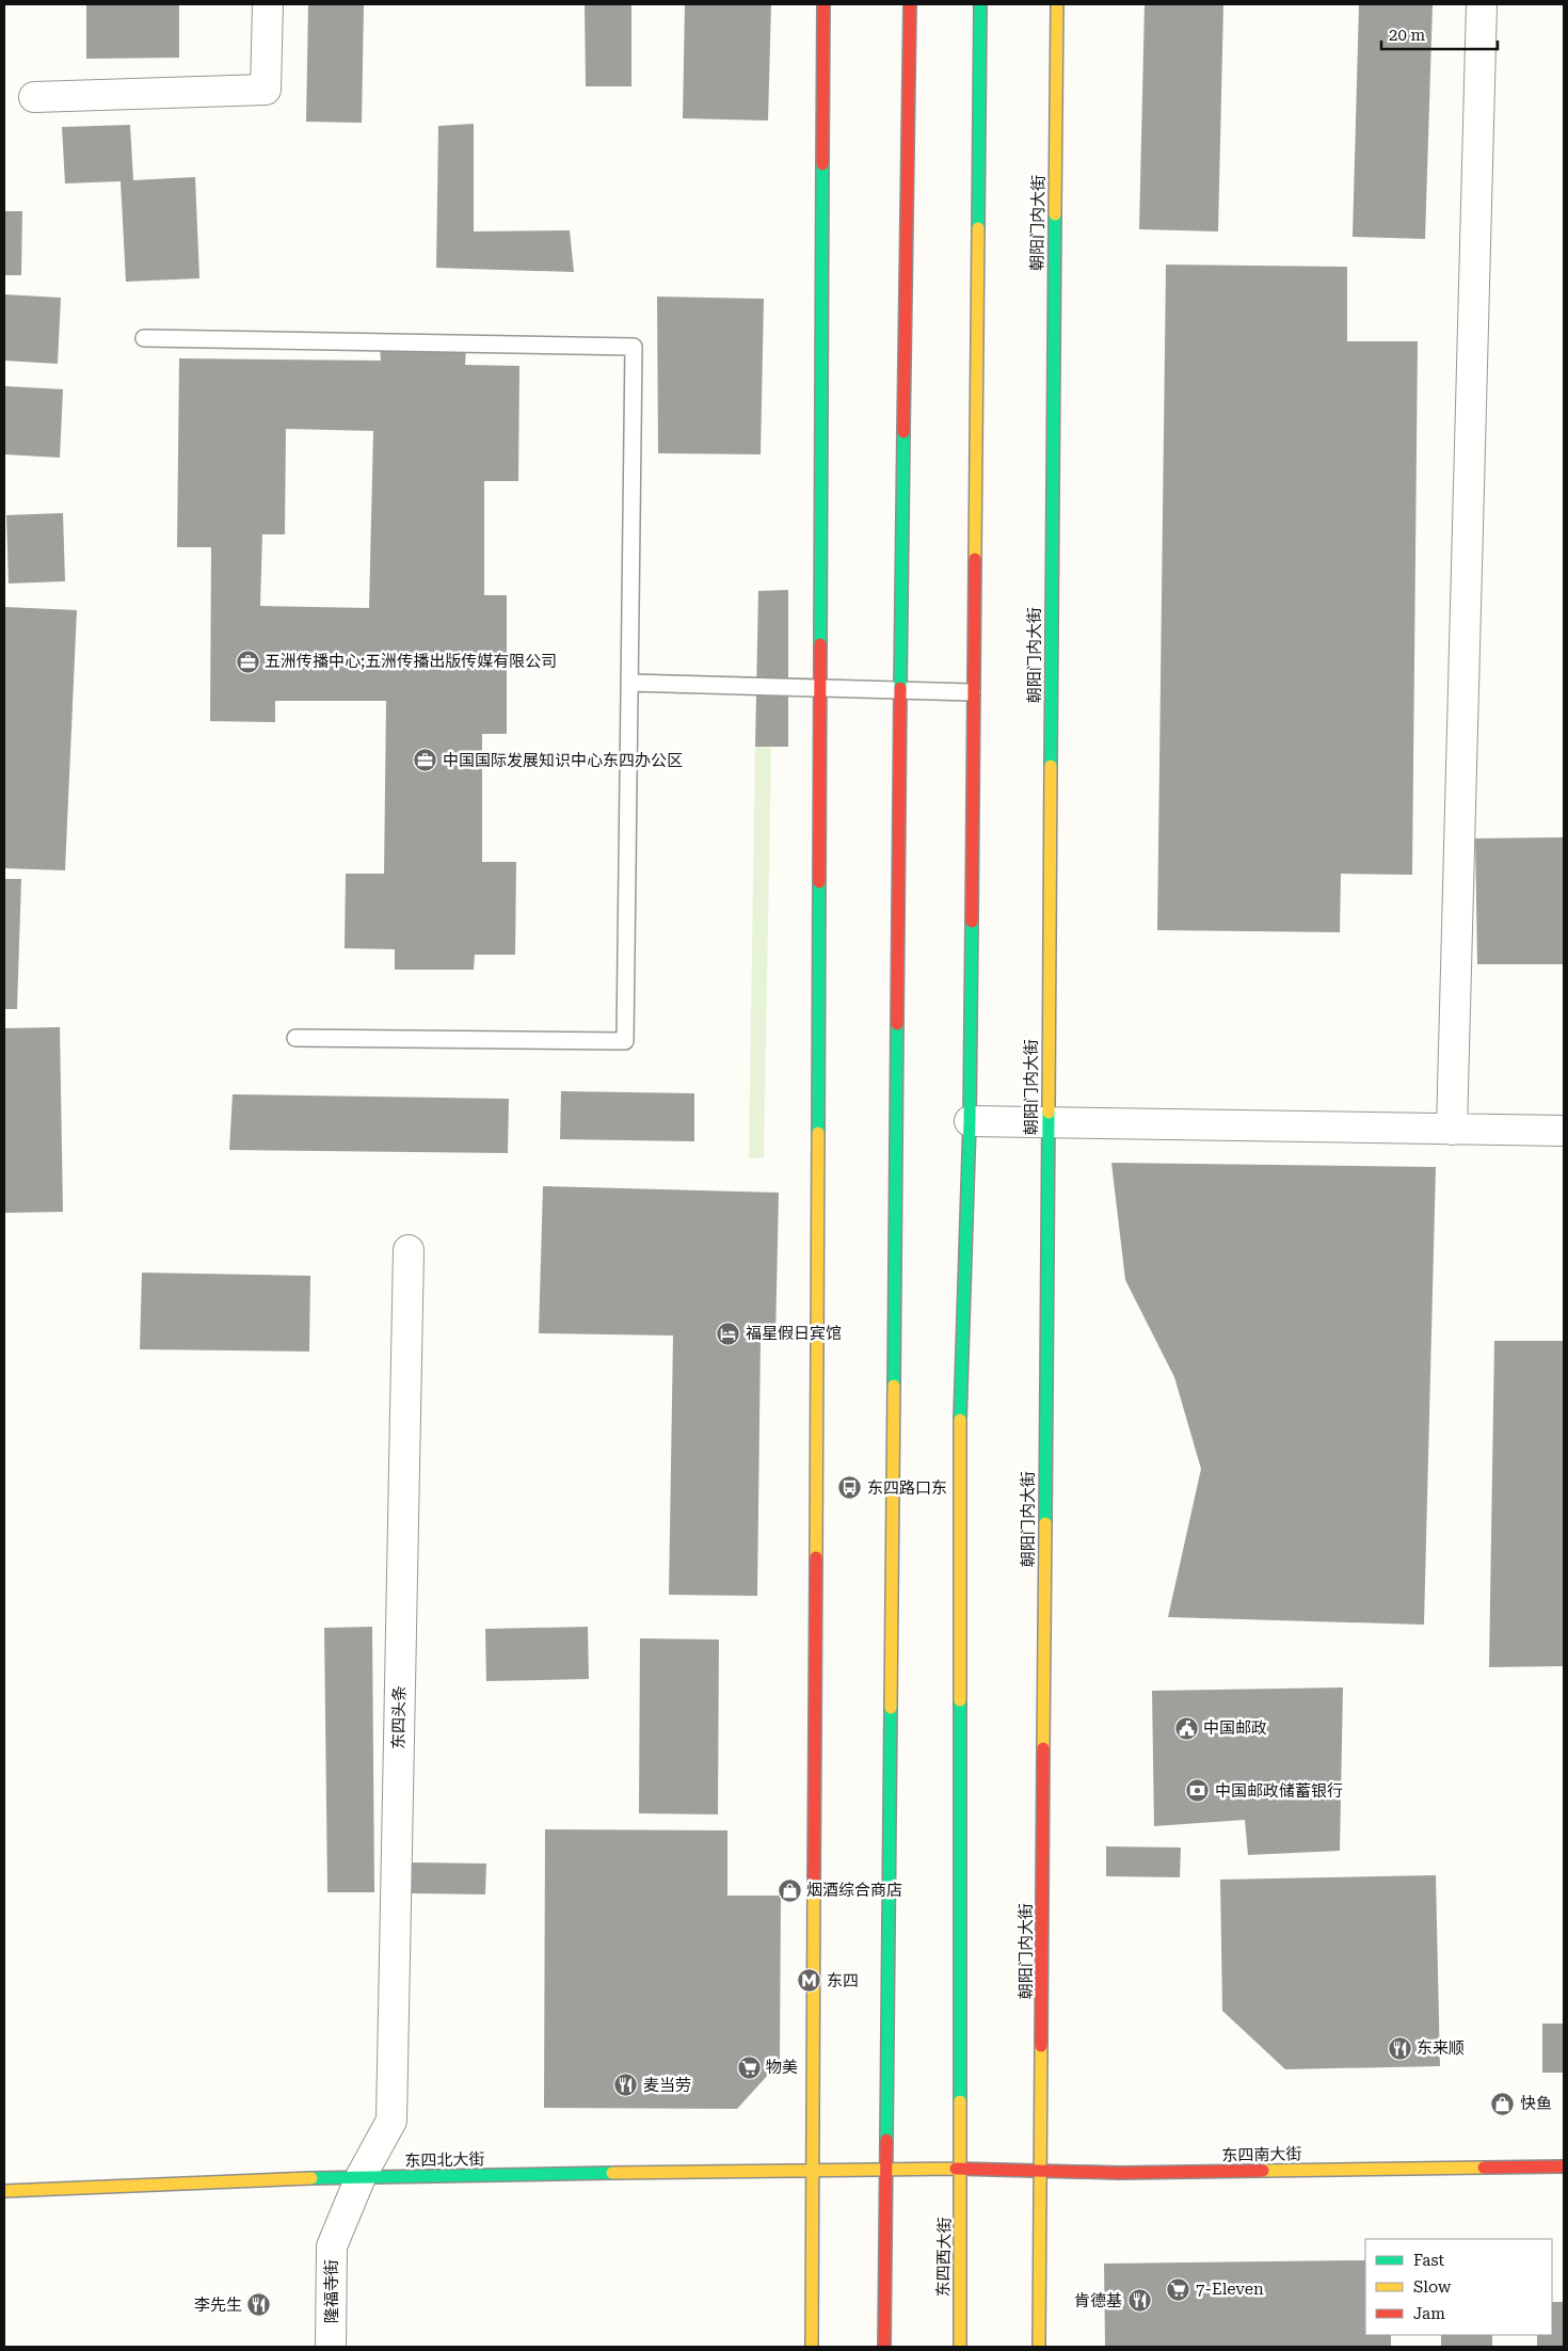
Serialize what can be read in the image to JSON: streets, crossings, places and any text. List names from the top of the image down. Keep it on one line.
{"streets":{"main road":["朝阳门内大街","东四南大街","东四北大街","东四西大街"],"street":["东四头条","隆福寺街"]},"crossings":[["朝阳门内大街","东四南大街"],["东四头条","东四北大街"],["东四头条","隆福寺街"],["东四南大街","东四北大街"],["东四南大街","东四西大街"],["东四北大街","隆福寺街"]],"places":{"office":["五洲传播中心;五洲传播出版传媒有限公司","中国国际发展知识中心东四办公区"],"hotel":["福星假日宾馆"],"bus stop":["东四路口东"],"public building":["中国邮政"],"bank":["中国邮政储蓄银行"],"shop":["烟酒综合商店","快鱼"],"metro station":["东四"],"restaurant":["东来顺","麦当劳","肯德基","李先生"],"supermarket":["物美","7-Eleven"]},"legend":["Fast","Slow","Jam"],"scale_bar":"20 m"}
